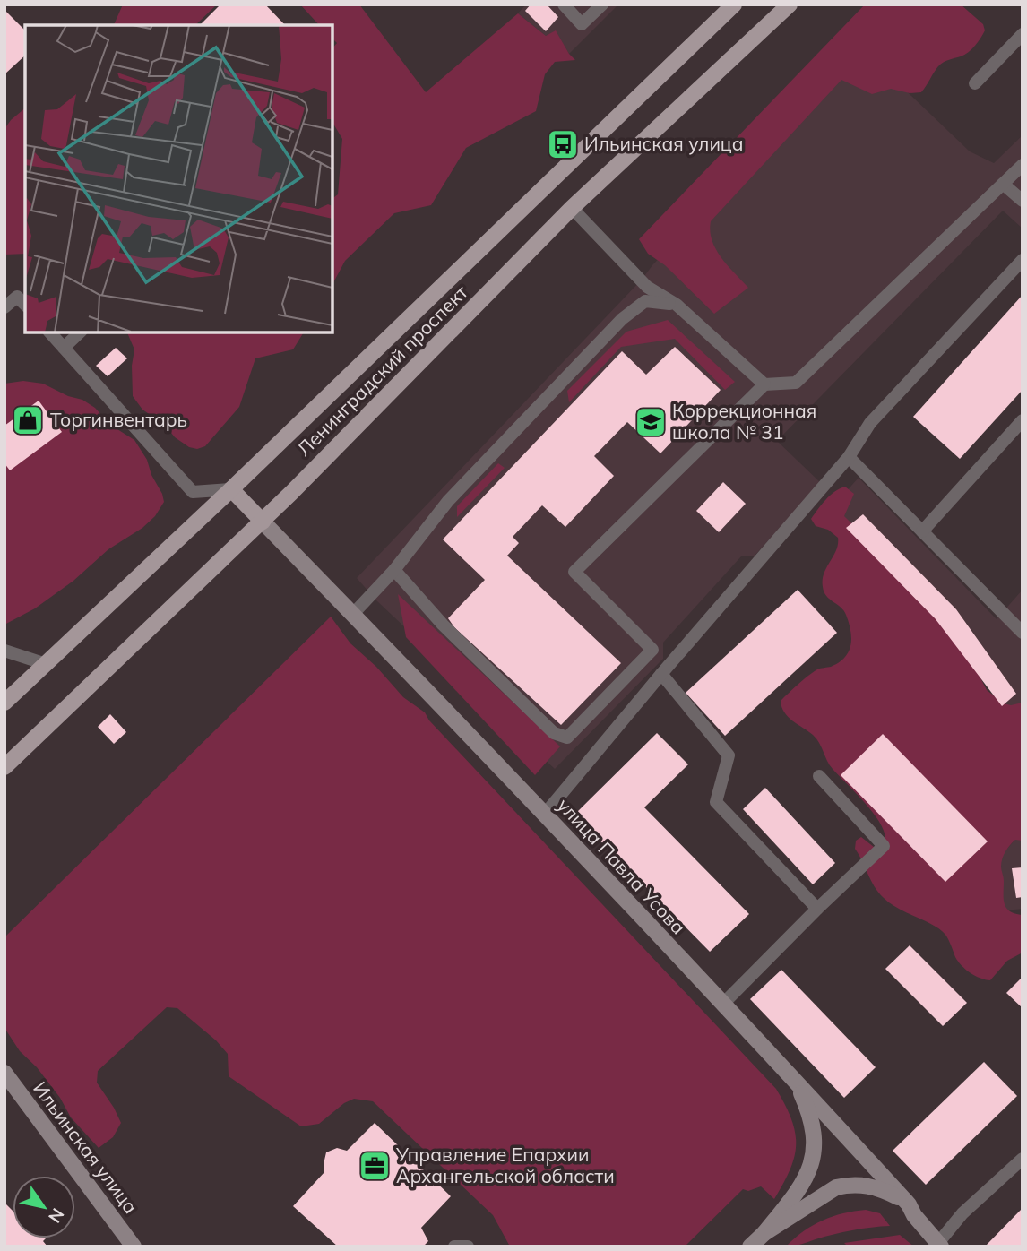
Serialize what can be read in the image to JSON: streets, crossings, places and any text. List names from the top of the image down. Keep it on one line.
{"streets":{"main road":["Ленинградский проспект"],"street":["улица Павла Усова","Ильинская улица"]},"crossings":[["Ленинградский проспект","улица Павла Усова"]],"places":{"bus stop":["Ильинская улица"],"shop":["Торгинвентарь"],"school or university":["Коррекционная школа № 31"],"office":["Управление Епархии Архангельской области"]},"north":"bottom right"}
